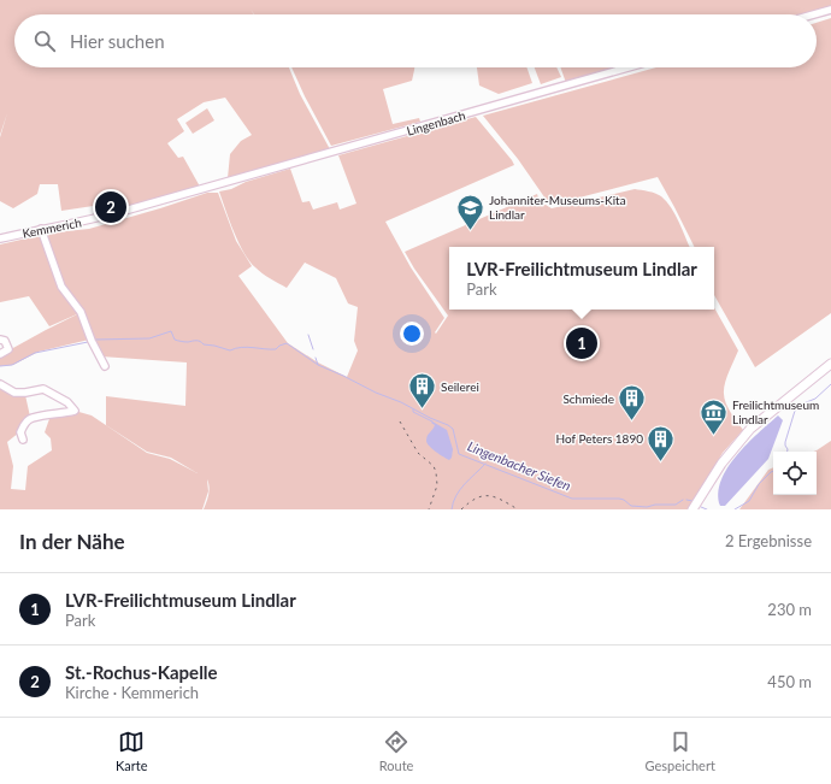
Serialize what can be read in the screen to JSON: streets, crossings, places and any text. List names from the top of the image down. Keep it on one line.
{"streets":{"street":["Lingenbach","Kemmerich"]},"crossings":[["Lingenbach","Kemmerich"]],"water":["Lingenbacher Siefen"],"places":{"school or university":["Johanniter-Museums-Kita Lindlar"],"building":["Seilerei","Schmiede","Hof Peters 1890"],"museum":["Freilichtmuseum Lindlar"]},"page":{"search":"Hier suchen","pins":["2","1"],"popup":["LVR-Freilichtmuseum Lindlar","Park"],"heading":["In der Nähe","2 Ergebnisse"],"list":[{"mark":"1","name":"LVR-Freilichtmuseum Lindlar","note":"Park","value":"230 m"},{"mark":"2","name":"St.-Rochus-Kapelle","note":"Kirche · Kemmerich","value":"450 m"}],"nav":["Karte","Route","Gespeichert"]}}
